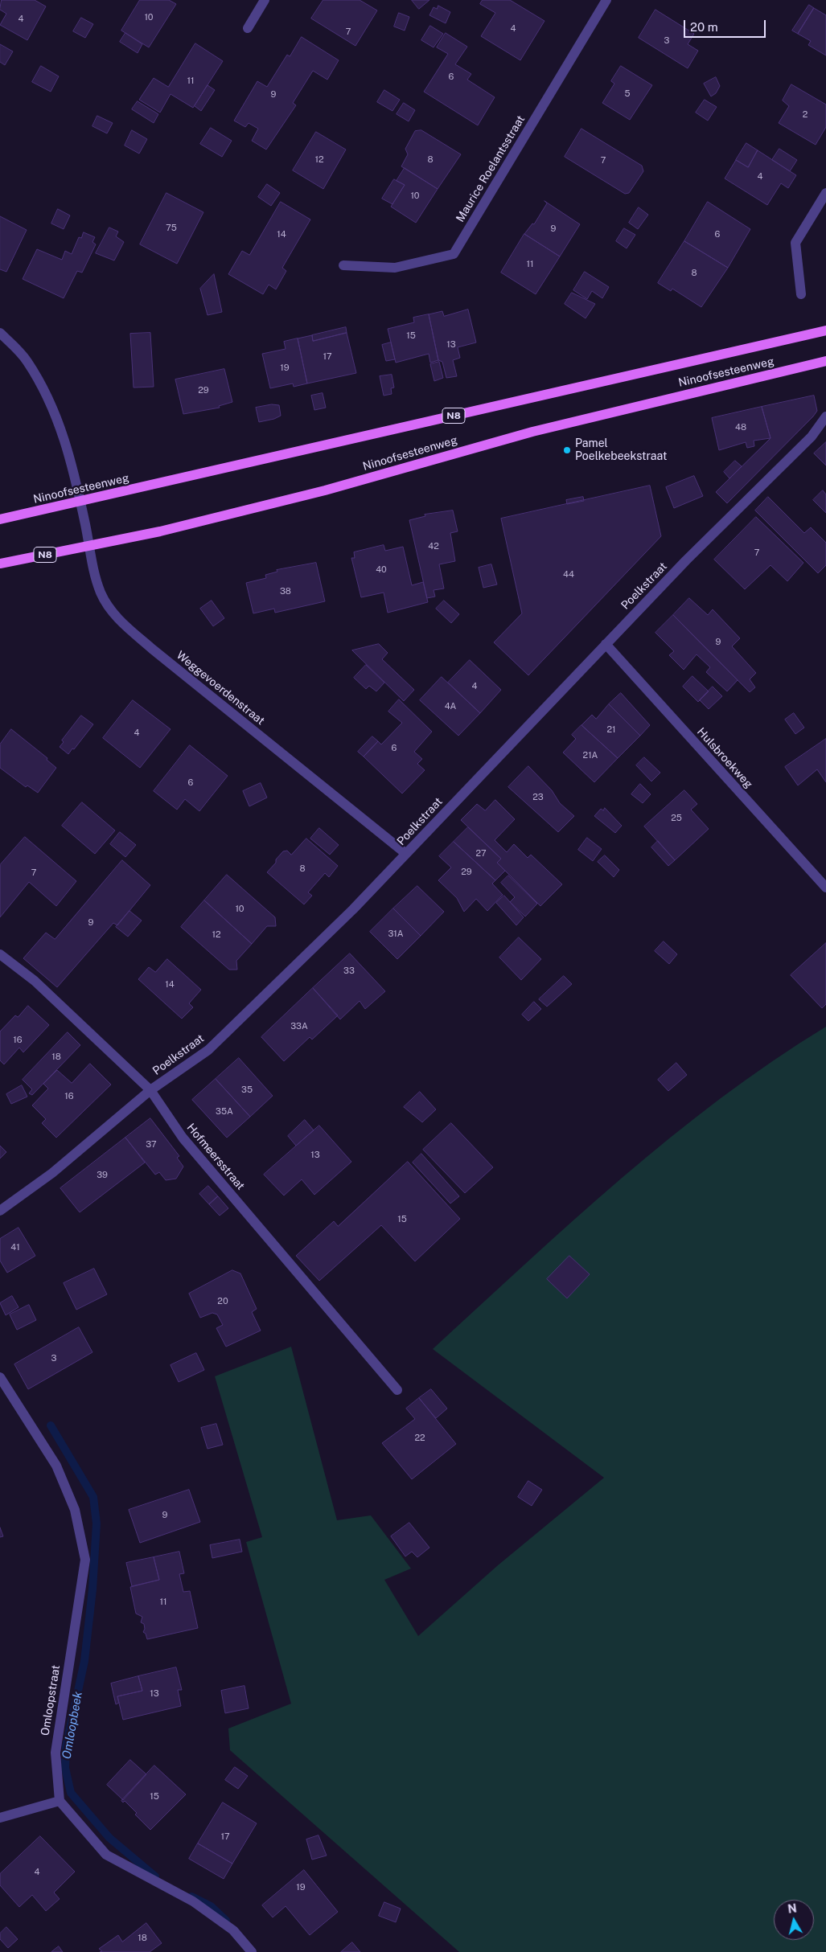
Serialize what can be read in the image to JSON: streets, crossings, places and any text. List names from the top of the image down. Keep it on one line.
{"streets":{"main road":["Ninoofsesteenweg","N8"],"street":["Maurice Roelantsstraat","Poelkstraat","Weggevoerdenstraat","Hulsbroekweg","Hofmeersstraat","Omloopstraat"]},"crossings":[["Ninoofsesteenweg","Weggevoerdenstraat"],["Poelkstraat","Weggevoerdenstraat"],["Poelkstraat","Hulsbroekweg"],["Poelkstraat","Hofmeersstraat"]],"water":["Omloopbeek"],"places":["Pamel Poelkebeekstraat"],"house_numbers":["10","4","4","7","3","6","11","5","9","2","12","8","7","4","10","75","9","14","6","11","8","15","13","17","19","29","48","42","7","40","44","38","9","4","4A","21","4","6","21A","6","23","25","27","8","29","7","10","9","31A","12","33","14","33A","16","18","35","16","35A","37","13","39","15","41","20","3","22","9","11","13","15","17","4","19","18"],"scale_bar":"20 m","north":"top"}
